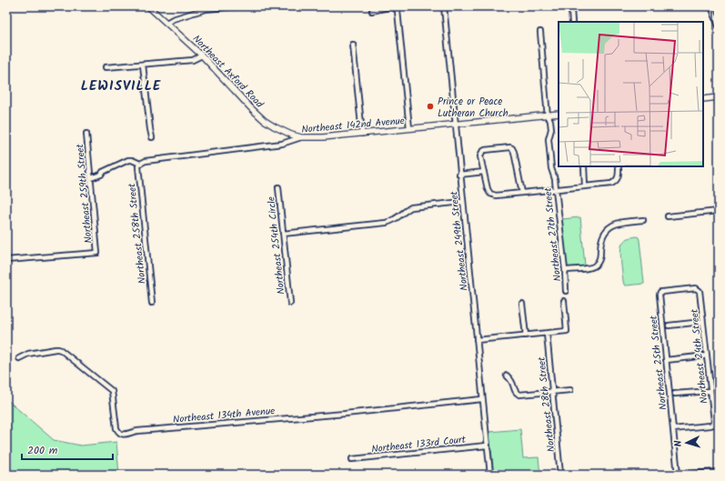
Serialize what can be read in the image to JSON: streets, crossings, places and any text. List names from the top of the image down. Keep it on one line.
{"streets":{"main road":["Northeast Axford Road","Northeast 142nd Avenue"],"street":["Northeast 259th Street","Northeast 258th Street","Northeast 27th Street","Northeast 249th Street","Northeast 254th Circle","Northeast 24th Street","Northeast 25th Street","Northeast 28th Street","Northeast 134th Avenue","Northeast 133rd Court"]},"crossings":[["Northeast Axford Road","Northeast 142nd Avenue"],["Northeast 142nd Avenue","Northeast 259th Street"],["Northeast 142nd Avenue","Northeast 258th Street"],["Northeast 142nd Avenue","Northeast 27th Street"],["Northeast 142nd Avenue","Northeast 249th Street"],["Northeast 249th Street","Northeast 134th Avenue"],["Northeast 249th Street","Northeast 133rd Court"],["Northeast 24th Street","Northeast 25th Street"]],"districts":["LEWISVILLE"],"places":["Prince or Peace Lutheran Church"],"scale_bar":"200 m","north":"left"}
